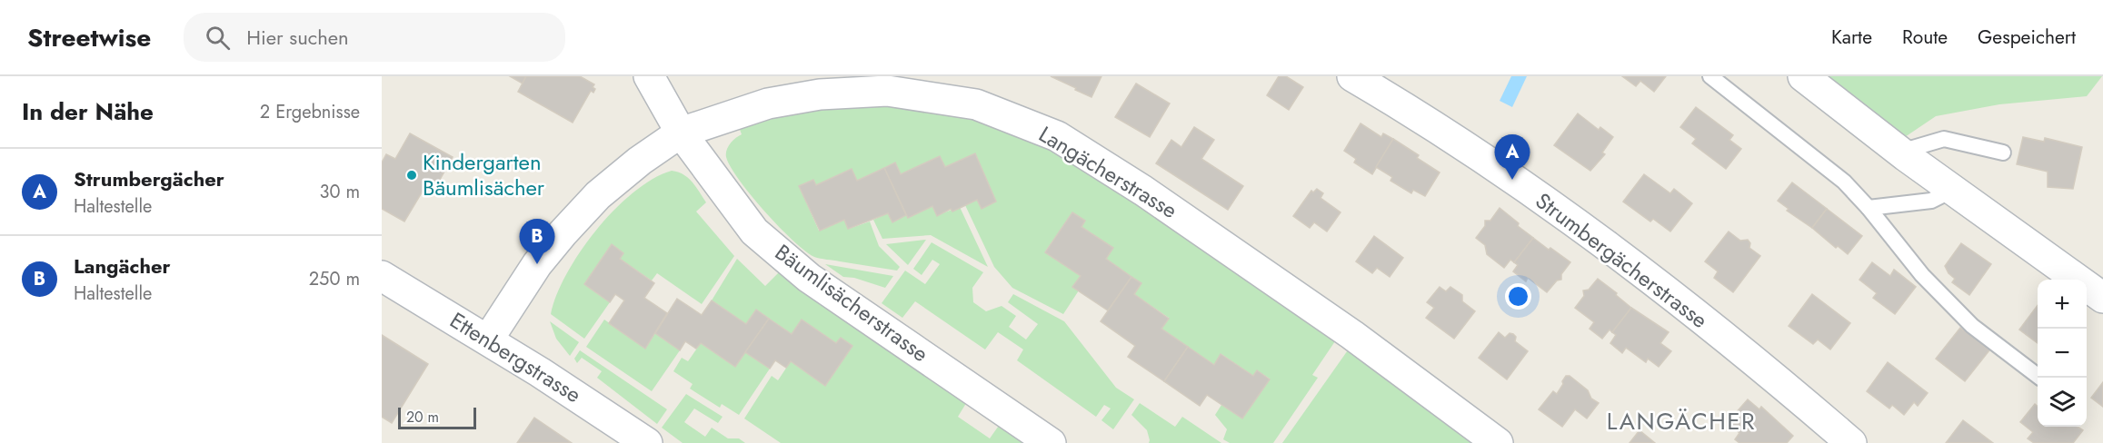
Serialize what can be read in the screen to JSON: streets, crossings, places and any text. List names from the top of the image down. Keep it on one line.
{"streets":{"street":["Langächerstrasse","Strumbergächerstrasse","Bäumlisächerstrasse","Ettenbergstrasse"]},"crossings":[["Langächerstrasse","Bäumlisächerstrasse"],["Langächerstrasse","Ettenbergstrasse"]],"districts":["LANGÄCHER"],"places":["Kindergarten Bäumlisächer"],"scale_bar":"20 m","page":{"header":"Streetwise","search":"Hier suchen","nav":["Karte","Route","Gespeichert"],"heading":["In der Nähe","2 Ergebnisse"],"pins":["A","B"],"list":[{"mark":"A","name":"Strumbergächer","note":"Haltestelle","value":"30 m"},{"mark":"B","name":"Langächer","note":"Haltestelle","value":"250 m"}],"map_buttons":["+","−"],"scale":"20 m"}}
